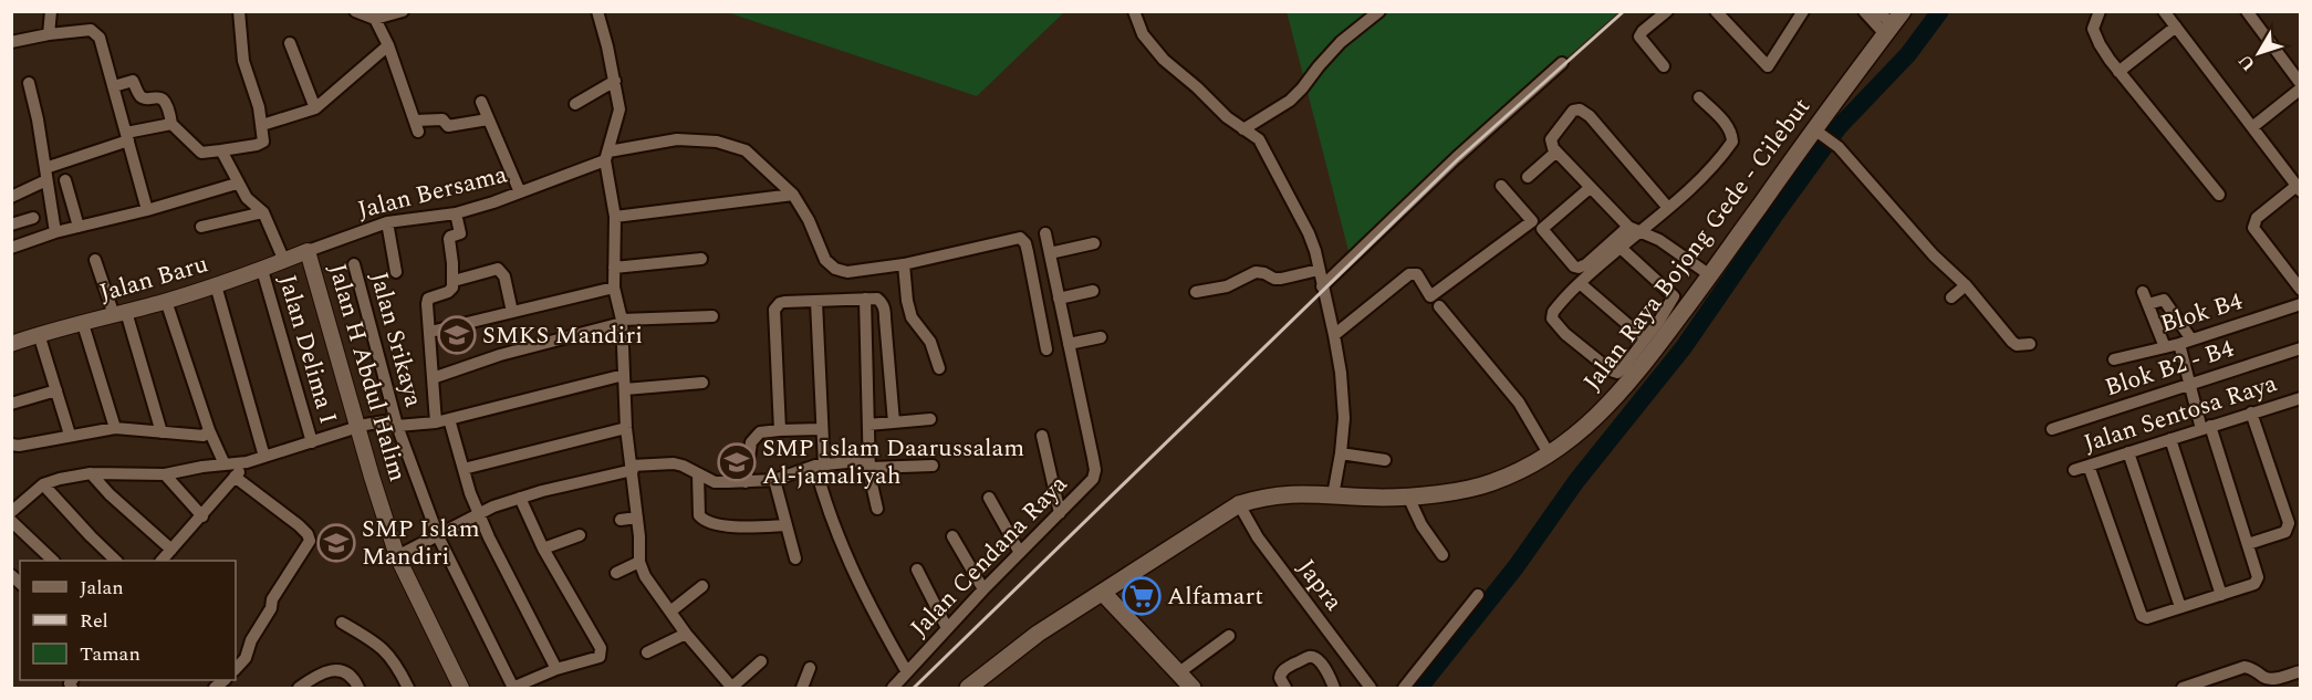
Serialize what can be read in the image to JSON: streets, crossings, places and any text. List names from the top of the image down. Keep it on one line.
{"streets":{"main road":["Jalan Raya Bojong Gede - Cilebut"],"street":["Jalan Bersama","Jalan Baru","Blok B4","Jalan Srikaya","Jalan Delima I","Blok B2 - B4","Jalan H Abdul Halim","Jalan Sentosa Raya","Jalan Cendana Raya","Japra"]},"crossings":[["Jalan Bersama","Jalan Baru"],["Jalan Bersama","Jalan H Abdul Halim"],["Jalan Raya Bojong Gede - Cilebut","Japra"],["Jalan Baru","Jalan Delima I"],["Jalan Baru","Jalan H Abdul Halim"]],"places":{"school or university":["SMKS Mandiri","SMP Islam Daarussalam Al-jamaliyah","SMP Islam Mandiri"],"supermarket":["Alfamart"]},"legend":["Jalan","Rel","Taman"],"north":"bottom left"}
